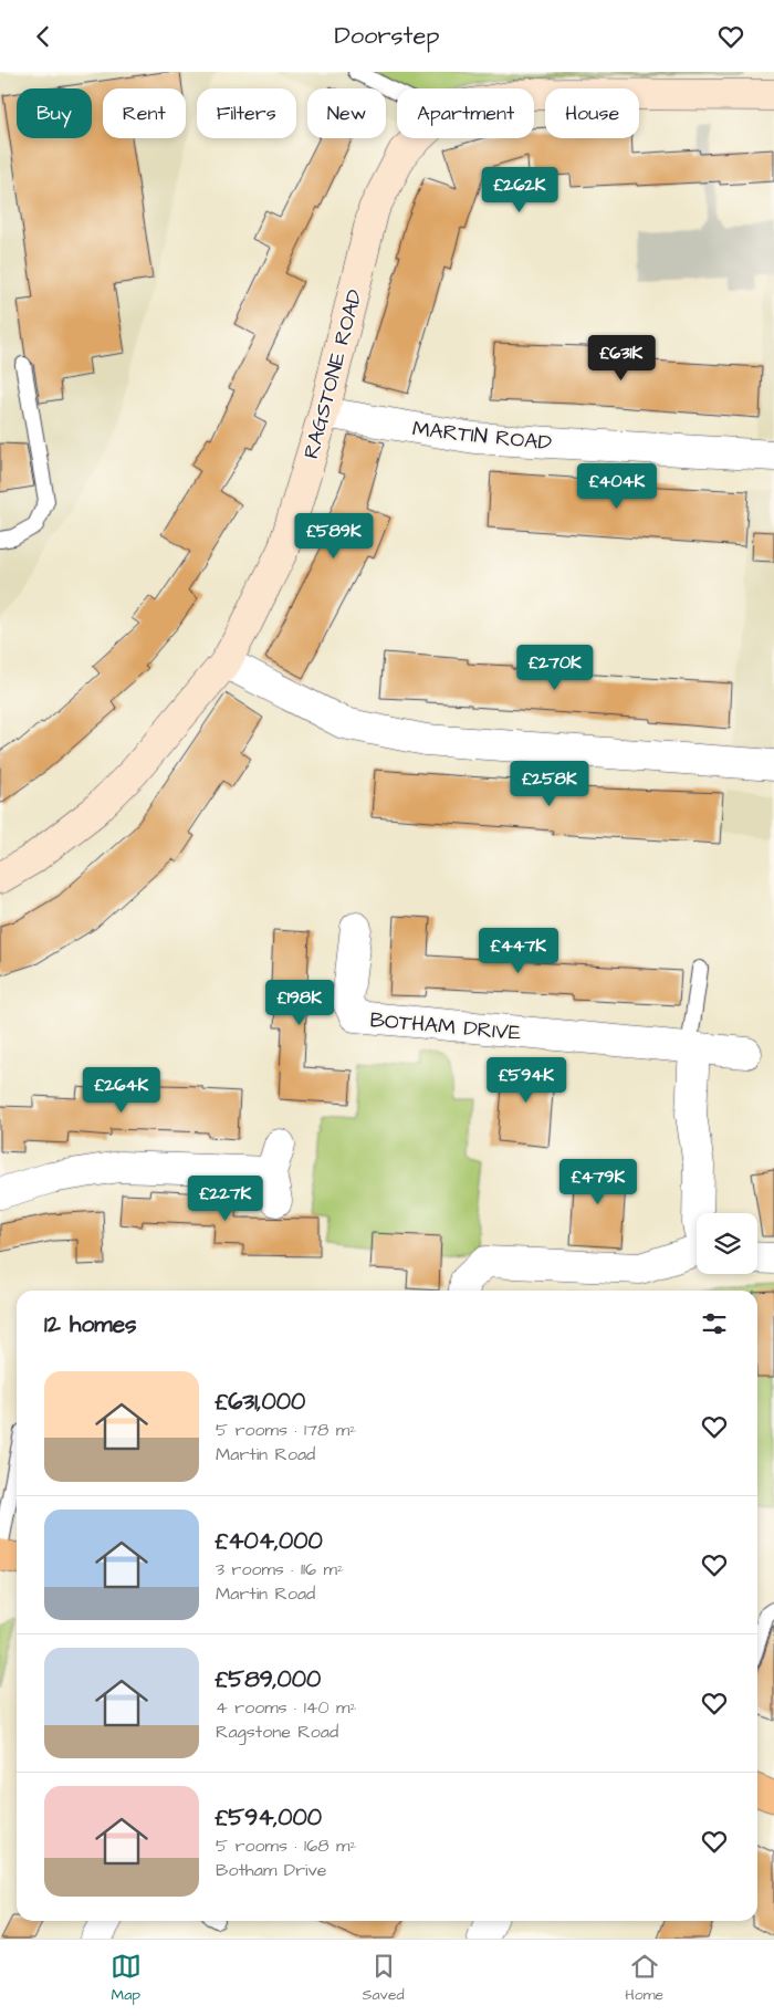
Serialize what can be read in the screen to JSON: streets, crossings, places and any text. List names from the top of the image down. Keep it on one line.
{"streets":{"main road":["RAGSTONE ROAD"],"street":["MARTIN ROAD","BOTHAM DRIVE"]},"crossings":[["RAGSTONE ROAD","MARTIN ROAD"]],"page":{"header":"Doorstep","chip":["Buy","Rent","Filters","New","Apartment","House"],"price":["£262K","£631K","£404K","£589K","£270K","£258K","£447K","£198K","£594K","£264K","£479K","£227K"],"heading":"12 homes","list":[{"name":"£631,000","note":"5 rooms · 178 m² · Martin Road"},{"name":"£404,000","note":"3 rooms · 116 m² · Martin Road"},{"name":"£589,000","note":"4 rooms · 140 m² · Ragstone Road"},{"name":"£594,000","note":"5 rooms · 168 m² · Botham Drive"}],"tabs":["Map","Saved","Home"]}}
